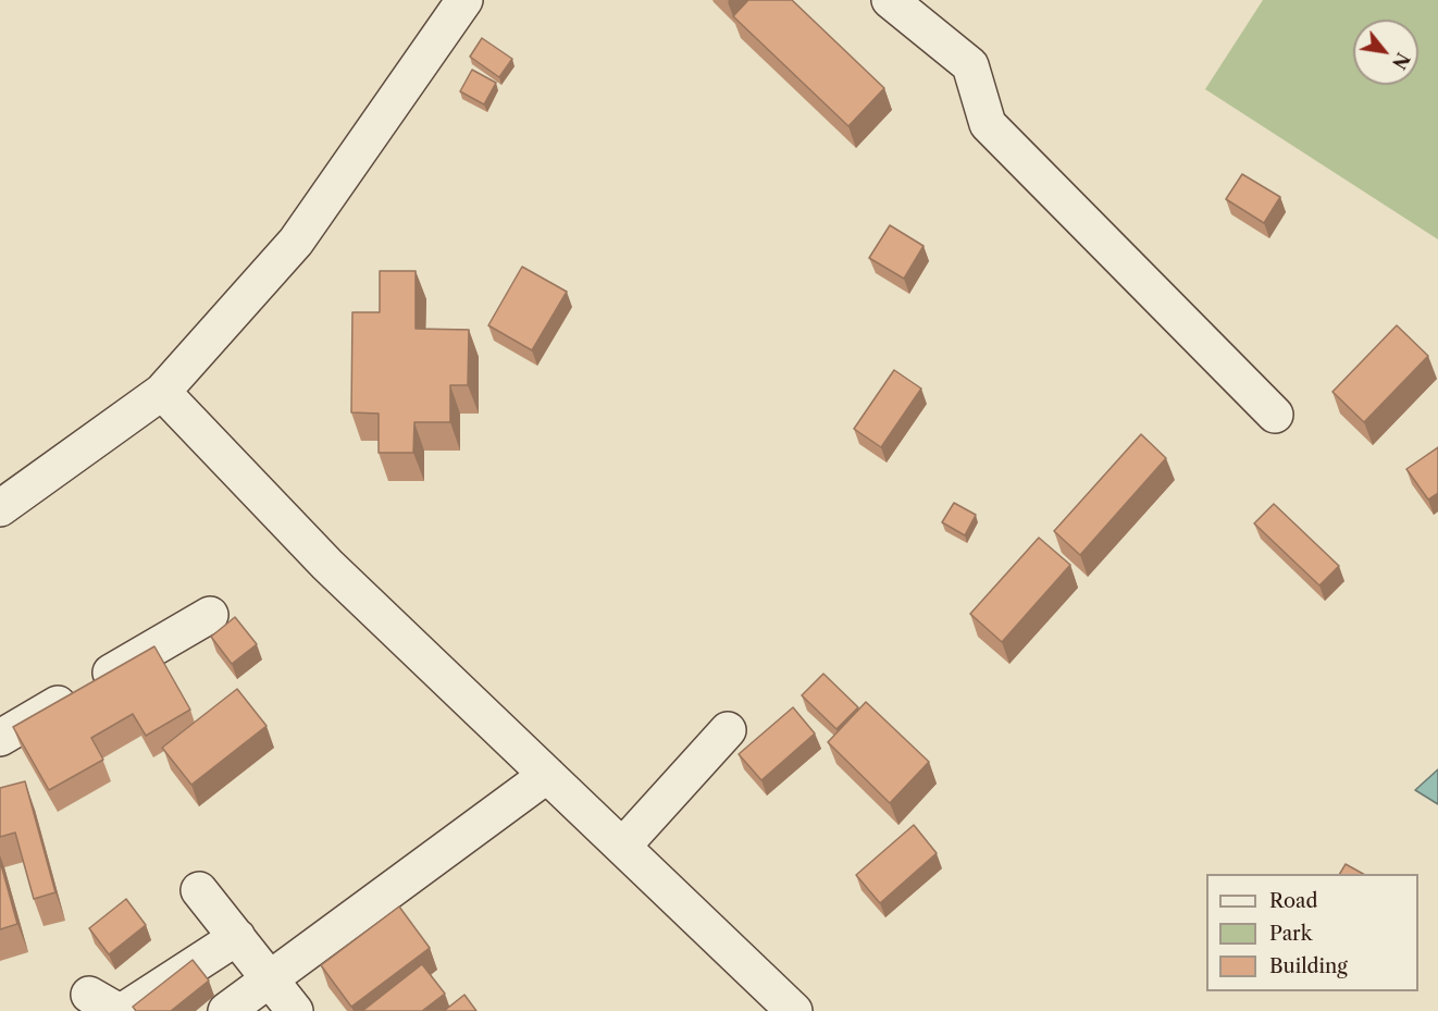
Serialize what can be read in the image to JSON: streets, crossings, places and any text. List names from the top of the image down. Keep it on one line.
{"legend":["Road","Park","Building"],"north":"bottom right"}
